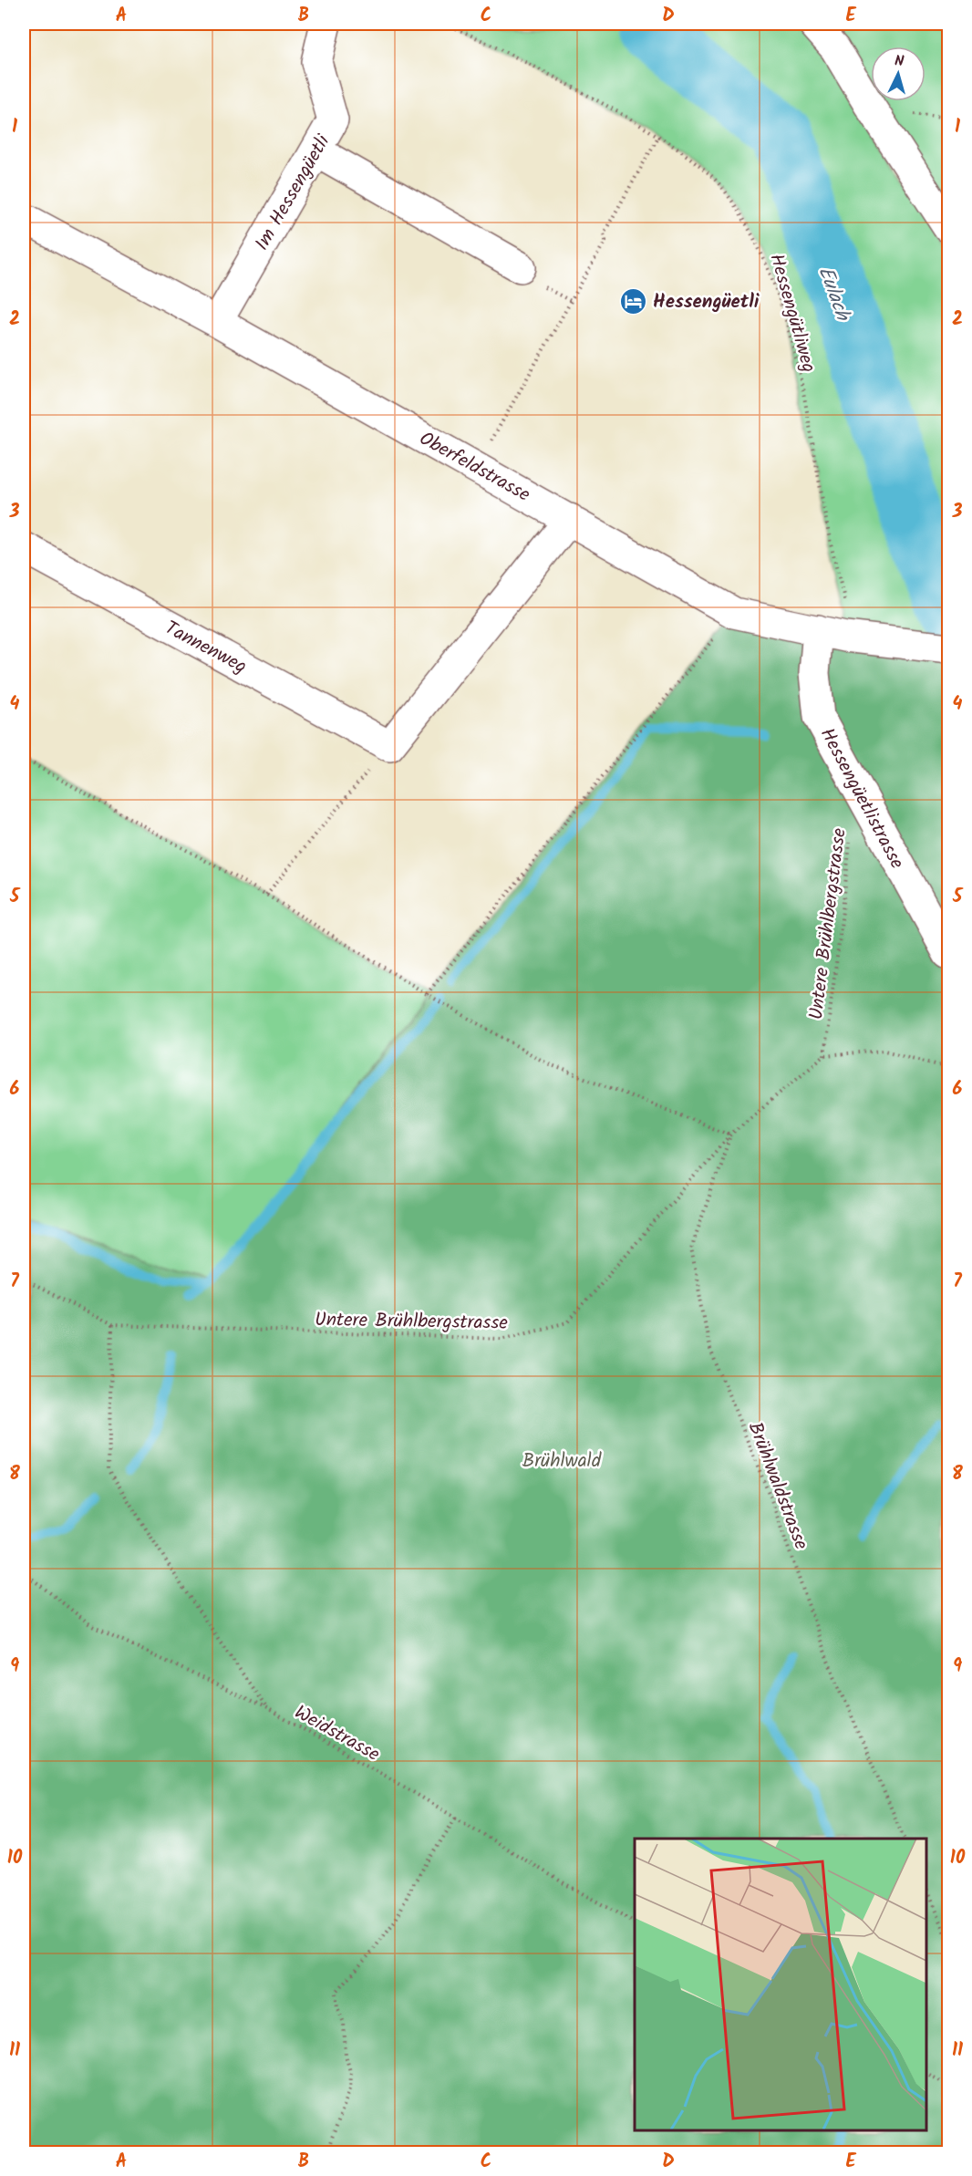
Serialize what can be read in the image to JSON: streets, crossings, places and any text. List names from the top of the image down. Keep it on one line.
{"streets":{"street":["Im Hessengüetli","Oberfeldstrasse","Tannenweg","Hessengüetlistrasse"],"path":["Hessengütliweg","Untere Brühlbergstrasse","Brühlwaldstrasse","Weidstrasse"]},"crossings":[["Im Hessengüetli","Oberfeldstrasse"],["Oberfeldstrasse","Hessengüetlistrasse"],["Hessengüetlistrasse","Untere Brühlbergstrasse"],["Untere Brühlbergstrasse","Brühlwaldstrasse"]],"water":["Eulach"],"parks":["Brühlwald"],"places":{"hotel":["Hessengüetli"]},"north":"top","grid":{"columns":["A","B","C","D","E"],"rows":["1","2","3","4","5","6","7","8","9","10","11"]}}
